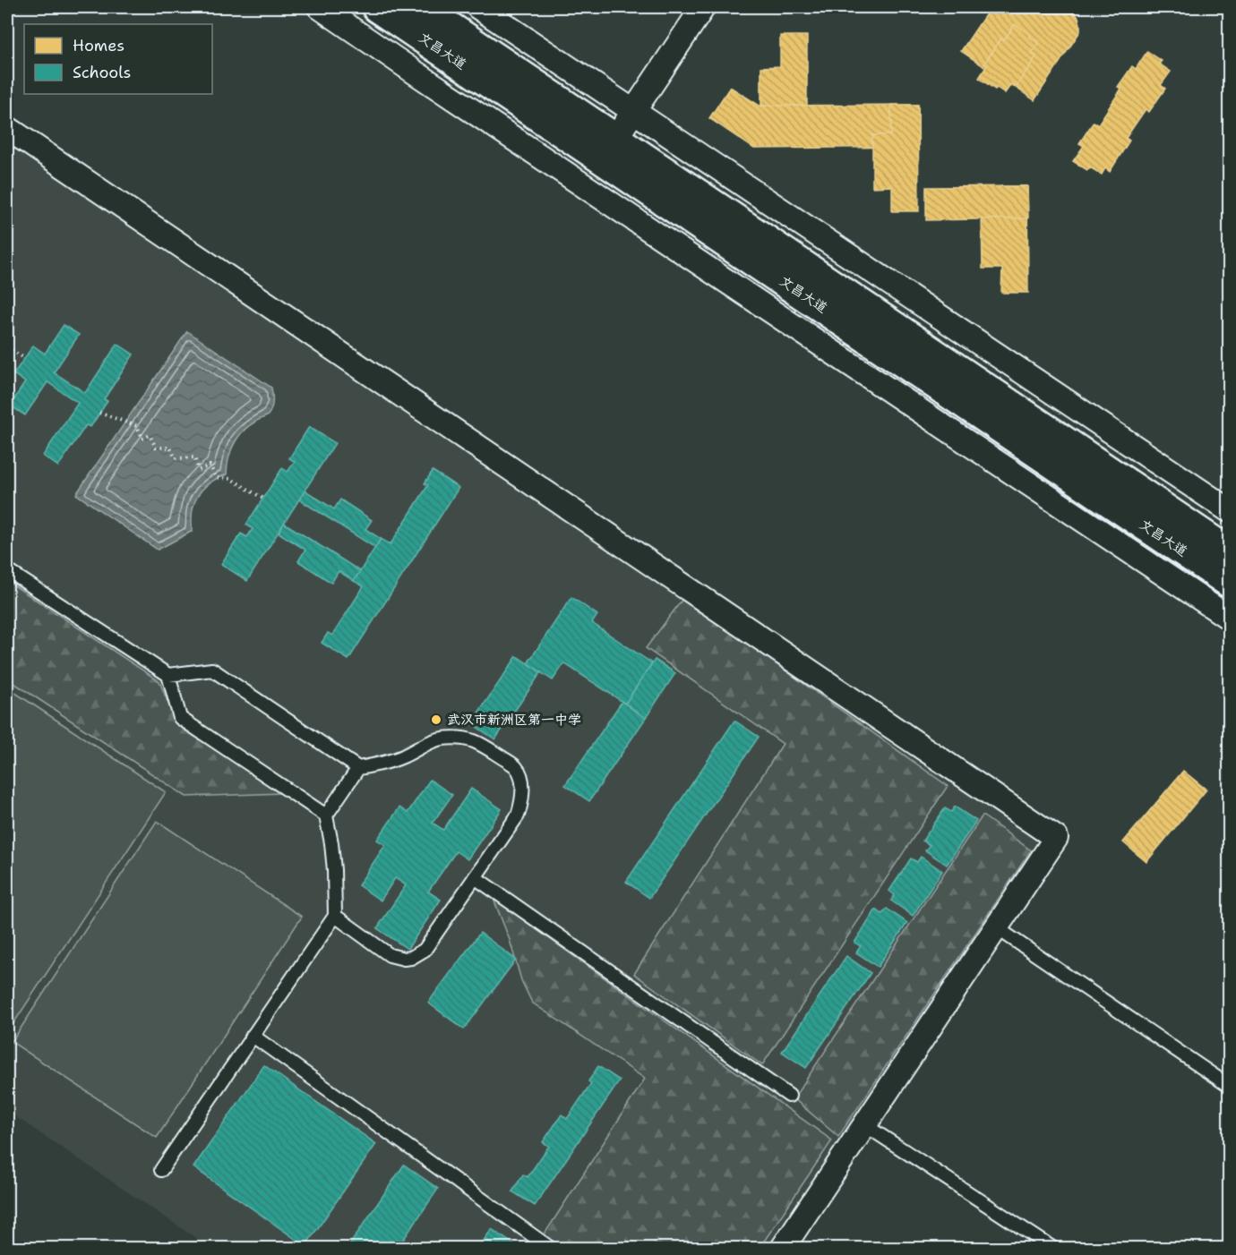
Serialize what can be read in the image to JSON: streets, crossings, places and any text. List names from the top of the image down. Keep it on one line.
{"streets":{"main road":["文昌大道"]},"places":["武汉市新洲区第一中学"],"legend":["Homes","Schools"]}
